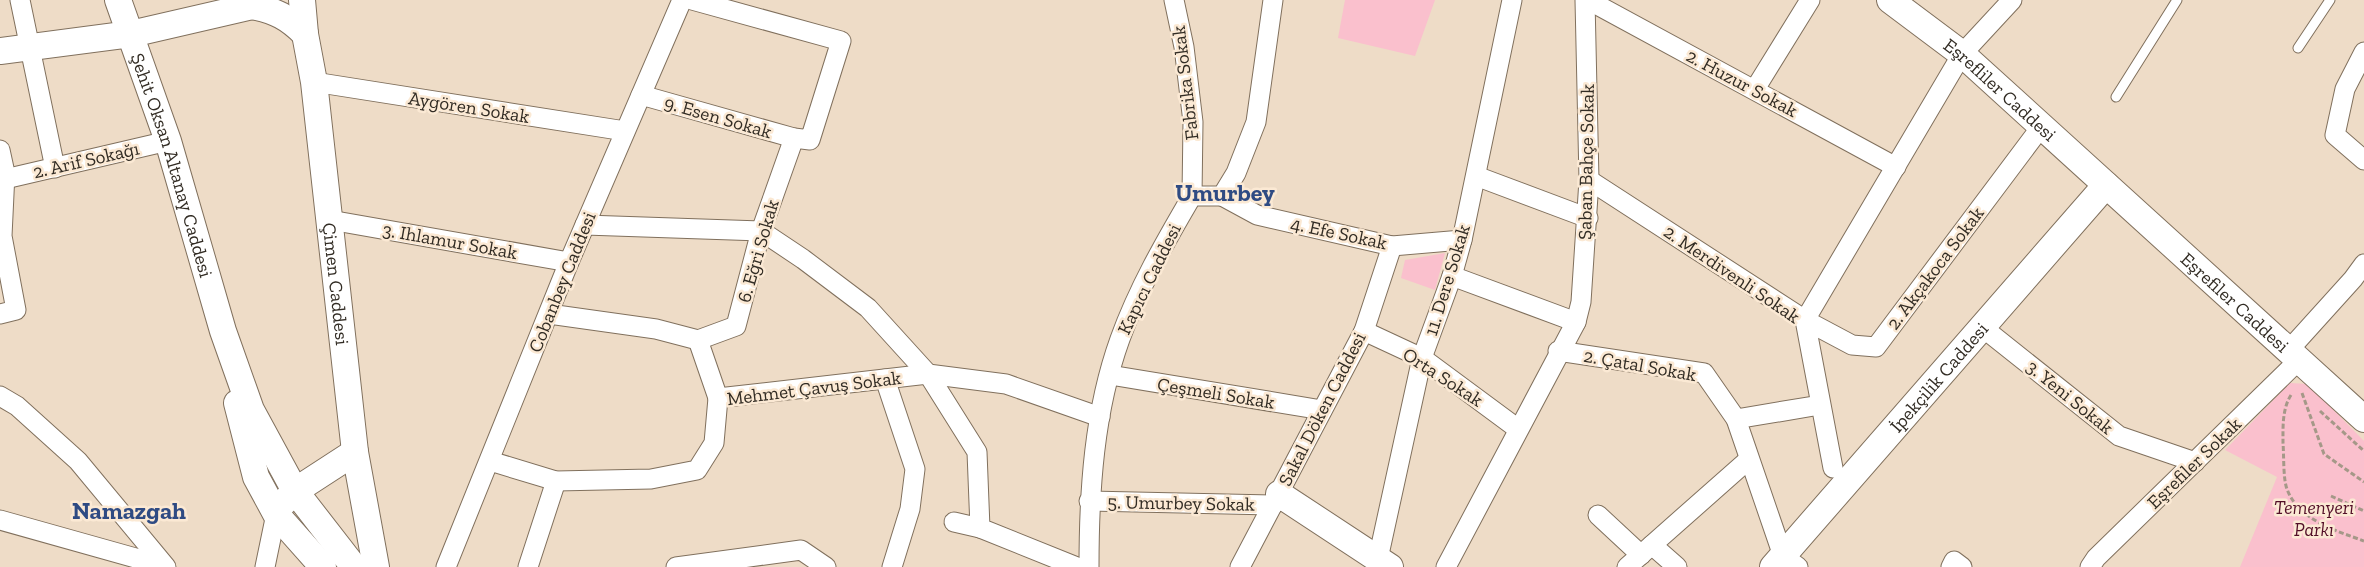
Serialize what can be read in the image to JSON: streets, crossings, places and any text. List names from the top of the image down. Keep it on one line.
{"streets":{"main road":["Eşrefliler Caddesi","Şehit Oksan Altanay Caddesi","Çimen Caddesi","Eşrefiler Caddesi","İpekçilik Caddesi"],"street":["Fabrika Sokak","2. Huzur Sokak","Aygören Sokak","9. Esen Sokak","2. Arif Sokağı","Şaban Bahçe Sokak","4. Efe Sokak","3. Ihlamur Sokak","6. Eğri Sokak","2. Akçakoca Sokak","2. Merdivenli Sokak","Kapıcı Caddesi","11. Dere Sokak","Cobanbey Caddesi","2. Çatal Sokak","Orta Sokak","Mehmet Çavuş Sokak","Çeşmeli Sokak","3. Yeni Sokak","Sakal Döken Caddesi","Eşrefiler Sokak","5. Umurbey Sokak"]},"crossings":[["Fabrika Sokak","Kapıcı Caddesi"],["2. Huzur Sokak","Şaban Bahçe Sokak"],["Eşrefliler Caddesi","2. Akçakoca Sokak"],["Eşrefliler Caddesi","Eşrefiler Caddesi"],["Eşrefliler Caddesi","İpekçilik Caddesi"],["Aygören Sokak","Cobanbey Caddesi"],["Aygören Sokak","Çimen Caddesi"],["9. Esen Sokak","6. Eğri Sokak"],["9. Esen Sokak","Cobanbey Caddesi"],["2. Arif Sokağı","Şehit Oksan Altanay Caddesi"],["Şaban Bahçe Sokak","2. Merdivenli Sokak"],["Şaban Bahçe Sokak","2. Çatal Sokak"],["Şaban Bahçe Sokak","Orta Sokak"],["4. Efe Sokak","11. Dere Sokak"],["4. Efe Sokak","Sakal Döken Caddesi"],["3. Ihlamur Sokak","Cobanbey Caddesi"],["3. Ihlamur Sokak","Çimen Caddesi"],["2. Akçakoca Sokak","2. Merdivenli Sokak"],["Kapıcı Caddesi","Mehmet Çavuş Sokak"],["Kapıcı Caddesi","Çeşmeli Sokak"],["Kapıcı Caddesi","5. Umurbey Sokak"],["11. Dere Sokak","Orta Sokak"],["Cobanbey Caddesi","Mehmet Çavuş Sokak"],["Eşrefiler Caddesi","İpekçilik Caddesi"],["Eşrefiler Caddesi","Eşrefiler Sokak"],["2. Çatal Sokak","İpekçilik Caddesi"],["İpekçilik Caddesi","3. Yeni Sokak"],["Orta Sokak","Sakal Döken Caddesi"],["Çeşmeli Sokak","Sakal Döken Caddesi"],["3. Yeni Sokak","Eşrefiler Sokak"],["Sakal Döken Caddesi","5. Umurbey Sokak"]],"districts":["Umurbey","Namazgah"],"parks":["Temenyeri Parkı"]}
